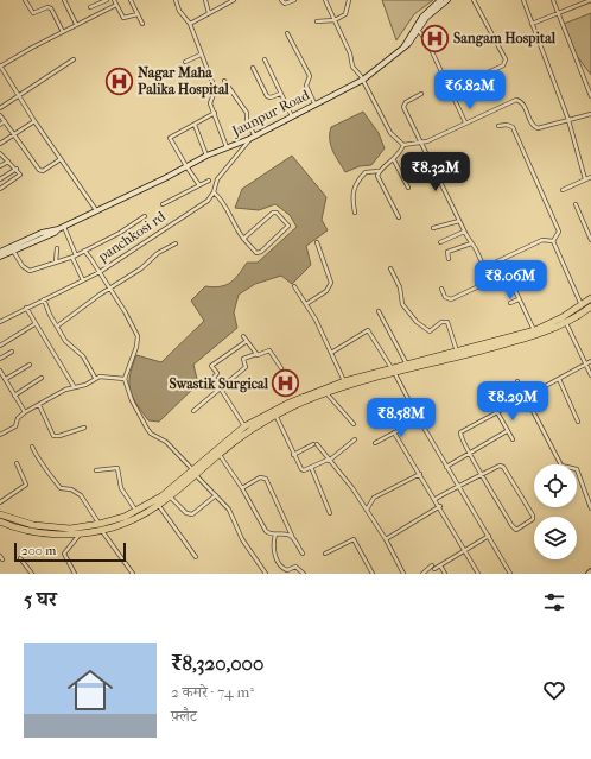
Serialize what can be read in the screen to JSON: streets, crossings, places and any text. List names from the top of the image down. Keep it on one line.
{"streets":{"street":["Jaunpur Road","panchkosi rd"]},"crossings":[["Jaunpur Road","panchkosi rd"]],"places":{"hospital":["Sangam Hospital","Nagar Maha Palika Hospital","Swastik Surgical"]},"scale_bar":"200 m","page":{"price":["₹6.82M","₹8.32M","₹8.06M","₹8.29M","₹8.58M"],"scale":"200 m","heading":"5 घर","list":[{"name":"₹8,320,000","note":"2 कमरे · 74 m² · फ़्लैट"}]}}
